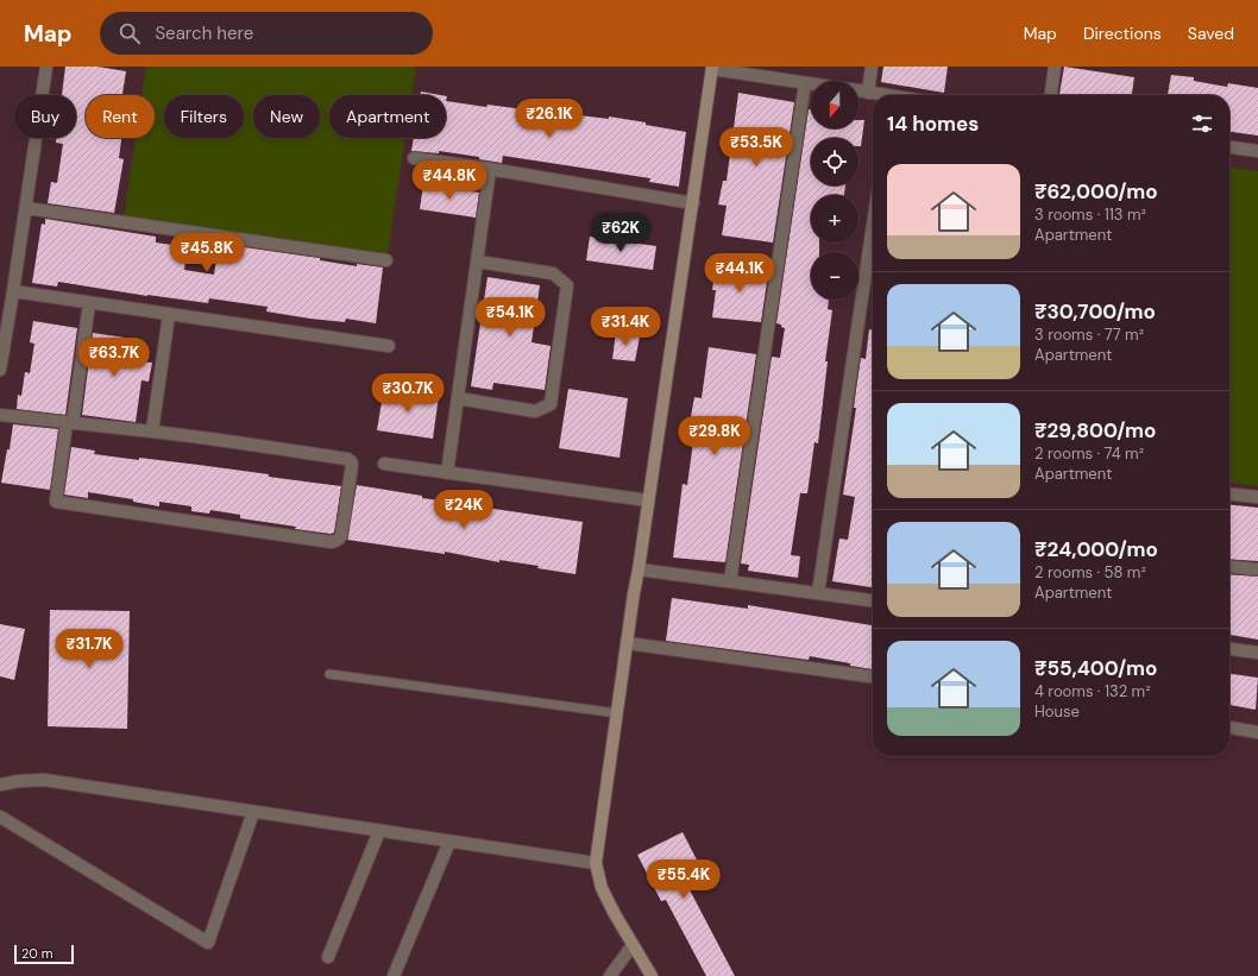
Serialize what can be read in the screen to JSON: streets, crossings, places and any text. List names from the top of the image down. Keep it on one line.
{"scale_bar":"20 m","north":"bottom","page":{"header":"Map","search":"Search here","nav":["Map","Directions","Saved"],"map_buttons":["+","−"],"chip":["Buy","Rent","Filters","New","Apartment"],"heading":"14 homes","price":["₹26.1K","₹53.5K","₹44.8K","₹62K","₹45.8K","₹44.1K","₹54.1K","₹31.4K","₹63.7K","₹30.7K","₹29.8K","₹24K","₹31.7K","₹55.4K"],"list":[{"name":"₹62,000/mo","note":"3 rooms · 113 m² · Apartment"},{"name":"₹30,700/mo","note":"3 rooms · 77 m² · Apartment"},{"name":"₹29,800/mo","note":"2 rooms · 74 m² · Apartment"},{"name":"₹24,000/mo","note":"2 rooms · 58 m² · Apartment"},{"name":"₹55,400/mo","note":"4 rooms · 132 m² · House"}],"scale":"20 m"}}
